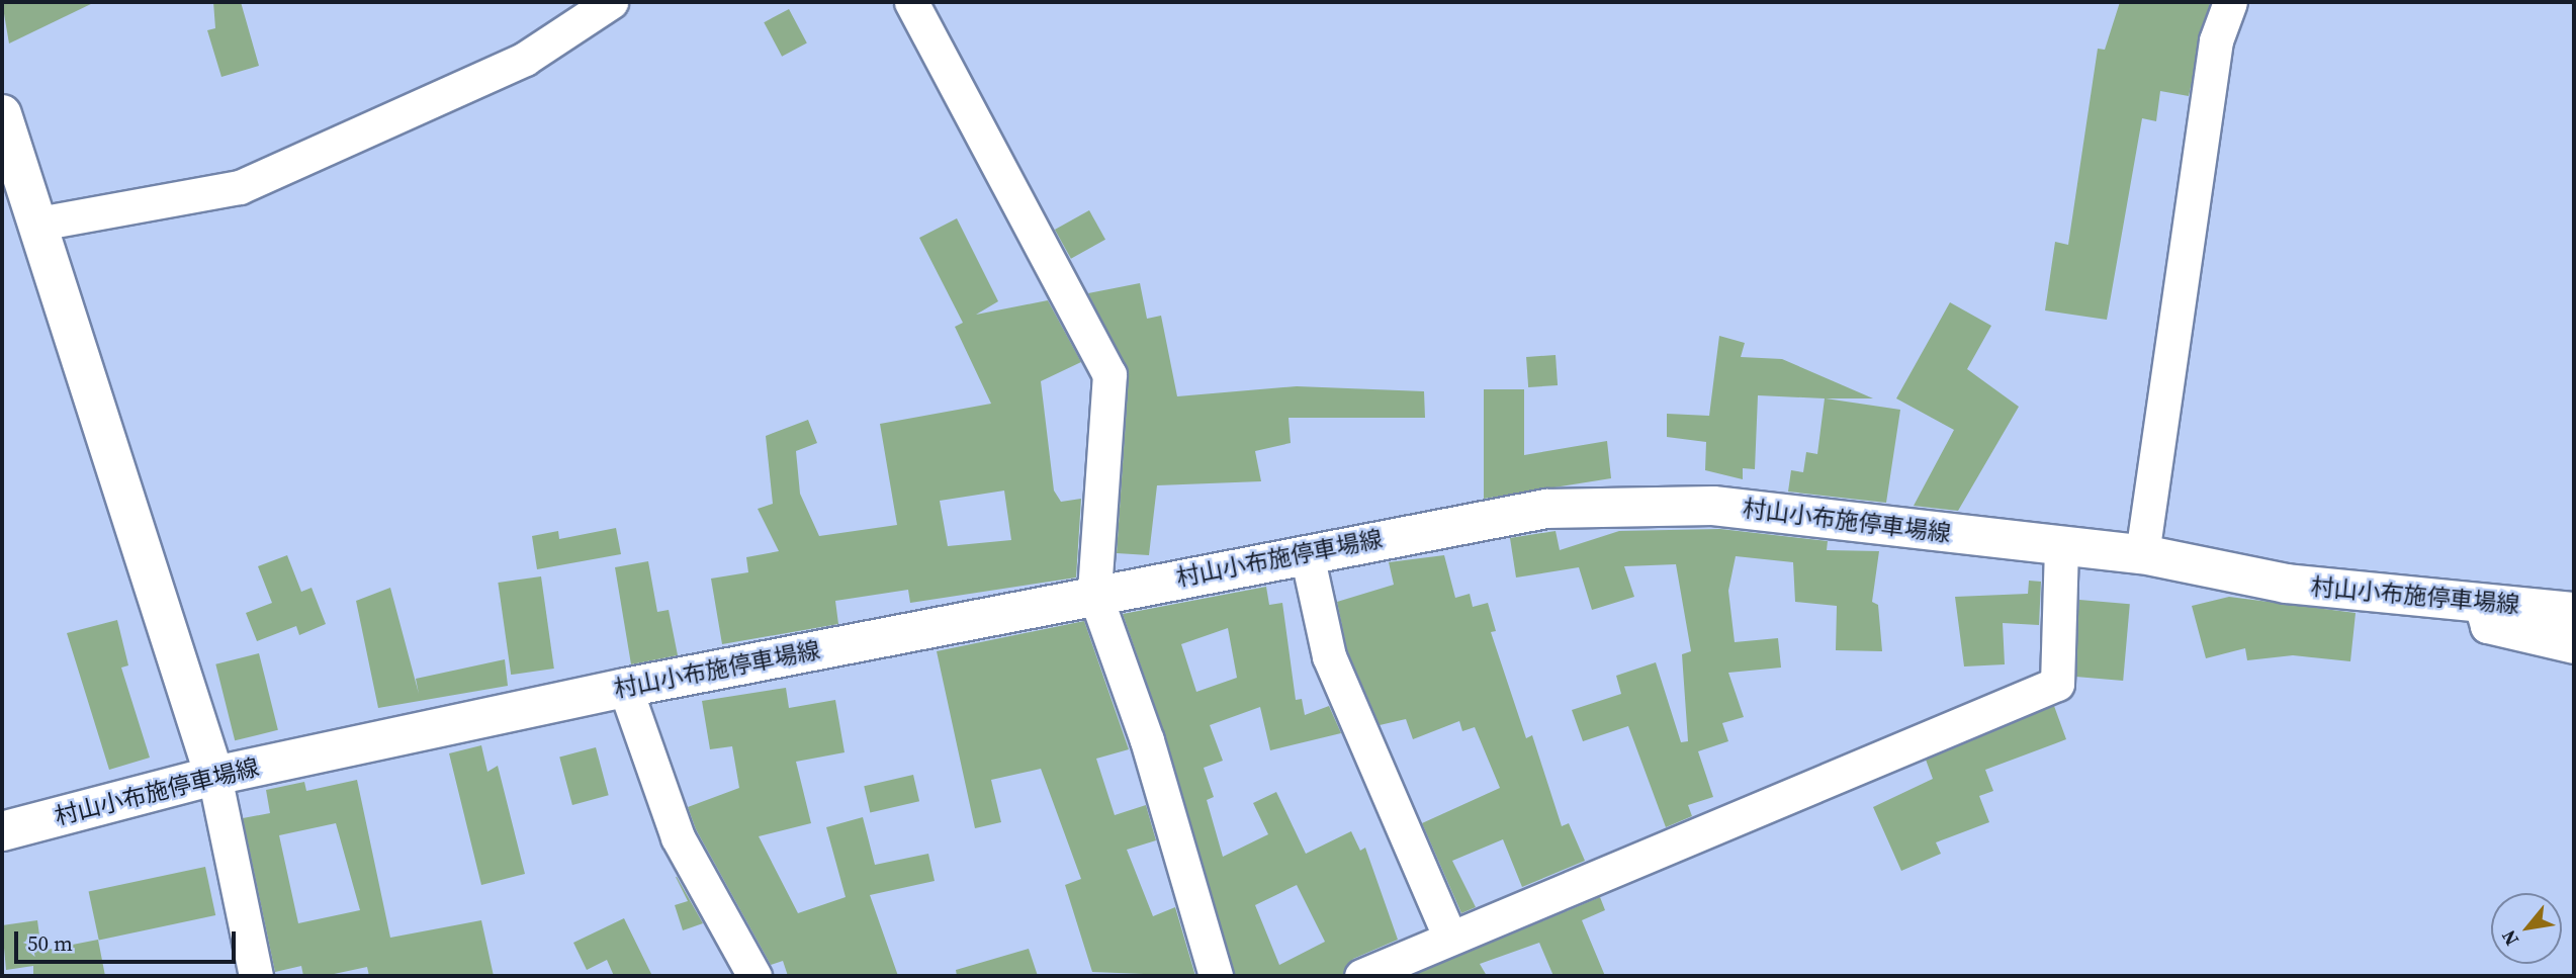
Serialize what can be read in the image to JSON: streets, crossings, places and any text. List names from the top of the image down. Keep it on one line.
{"streets":{"main road":["村山小布施停車場線"]},"scale_bar":"50 m","north":"bottom left"}
